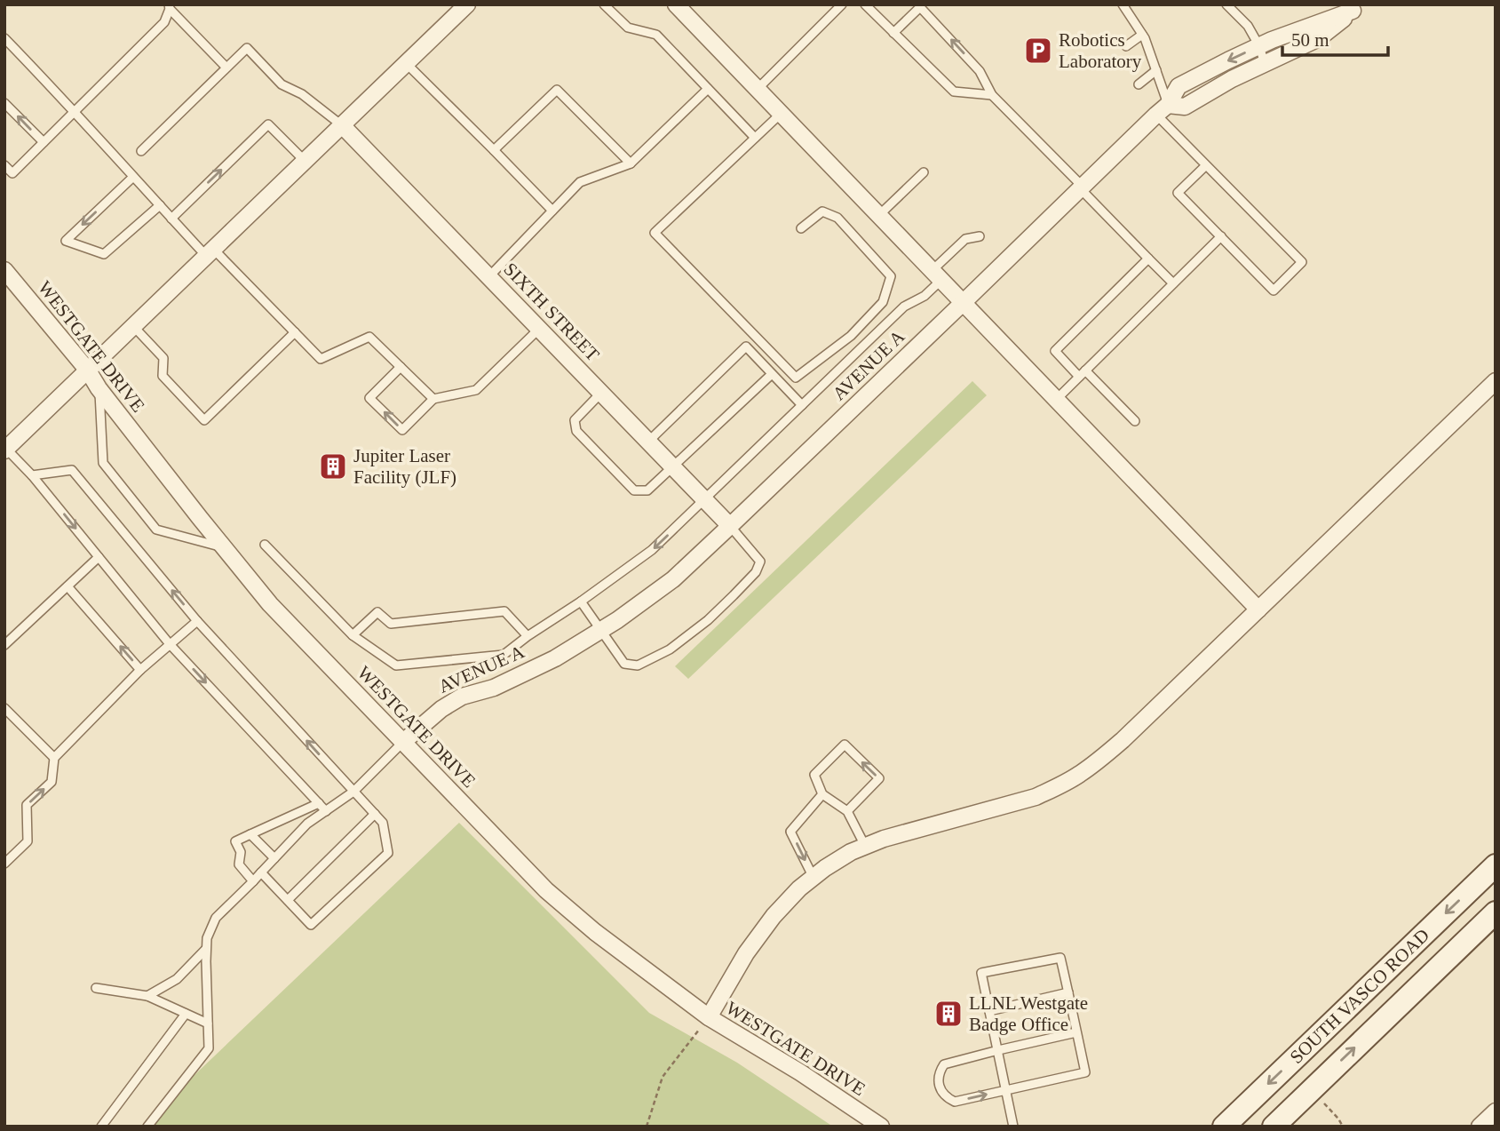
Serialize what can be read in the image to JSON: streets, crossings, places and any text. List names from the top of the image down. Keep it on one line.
{"streets":{"main road":["SOUTH VASCO ROAD"],"street":["SIXTH STREET","WESTGATE DRIVE","AVENUE A"]},"crossings":[["SIXTH STREET","AVENUE A"],["WESTGATE DRIVE","AVENUE A"]],"places":{"parking":["Robotics Laboratory"],"building":["Jupiter Laser Facility (JLF)","LLNL Westgate Badge Office"]},"scale_bar":"50 m"}
